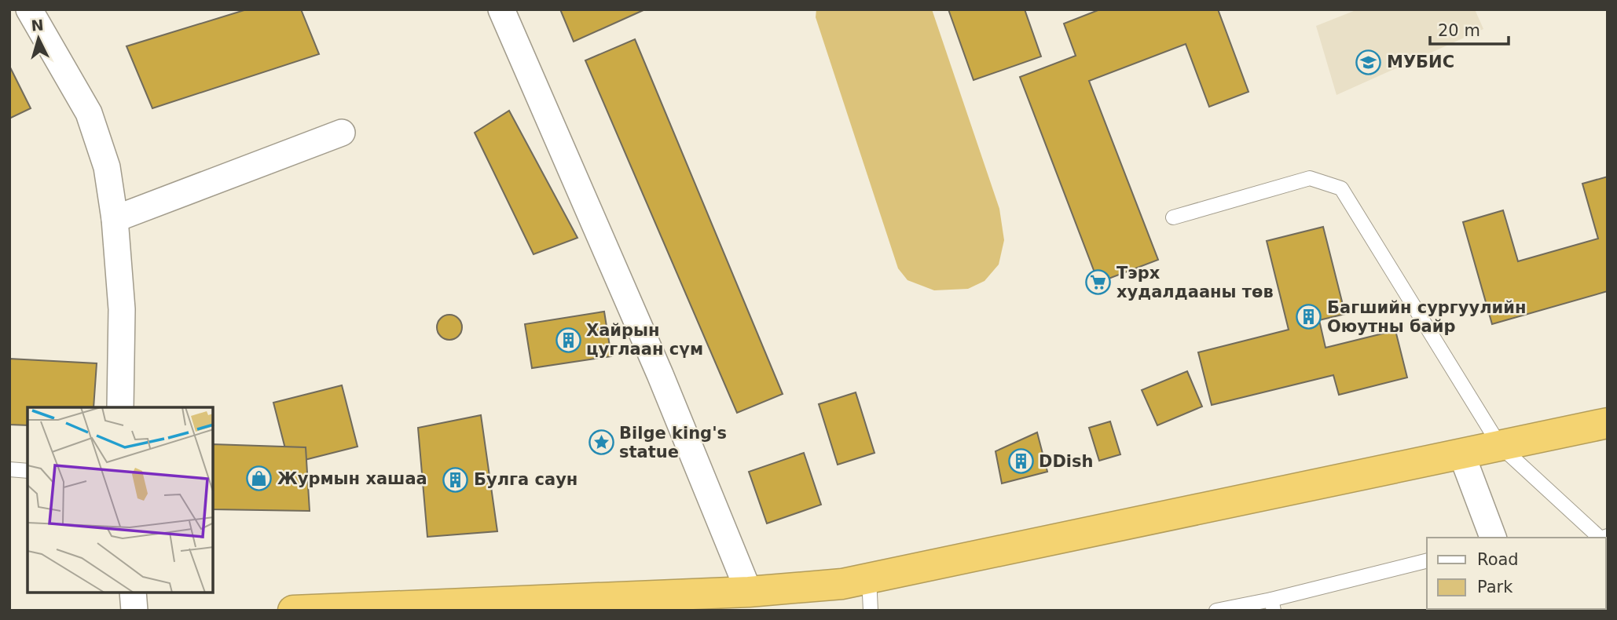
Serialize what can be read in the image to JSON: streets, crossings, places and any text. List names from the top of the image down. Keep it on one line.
{"places":{"school or university":["МУБИС"],"supermarket":["Тэрх худалдааны төв"],"building":["Багшийн сургуулийн Оюутны байр","Хайрын цуглаан сүм","DDish","Булга саун"],"place":["Bilge king's statue"],"shop":["Журмын хашаа"]},"legend":["Road","Park"],"scale_bar":"20 m","north":"top"}
